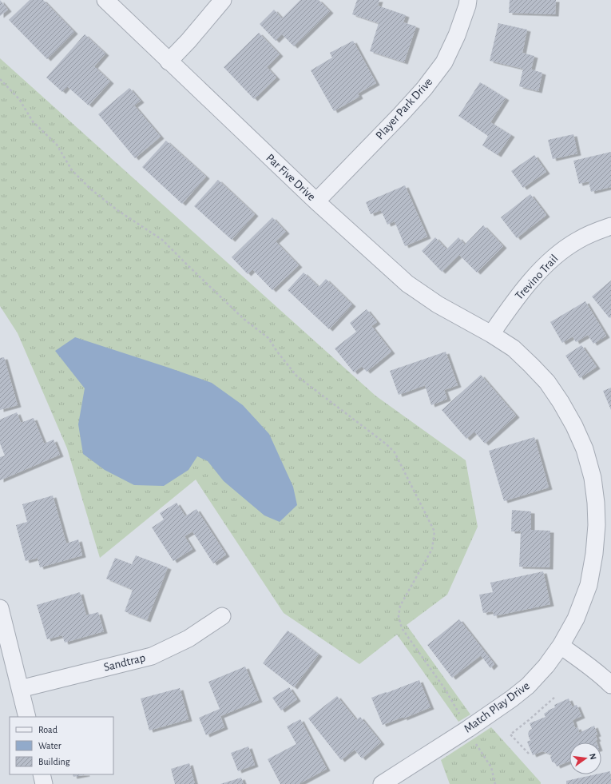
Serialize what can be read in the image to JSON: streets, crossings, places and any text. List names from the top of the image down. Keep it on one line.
{"streets":{"street":["Player Park Drive","Par Five Drive","Trevino Trail","Sandtrap","Match Play Drive"]},"crossings":[["Player Park Drive","Par Five Drive"],["Par Five Drive","Trevino Trail"],["Par Five Drive","Match Play Drive"],["Trevino Trail","Match Play Drive"]],"legend":["Road","Water","Building"],"north":"right"}
